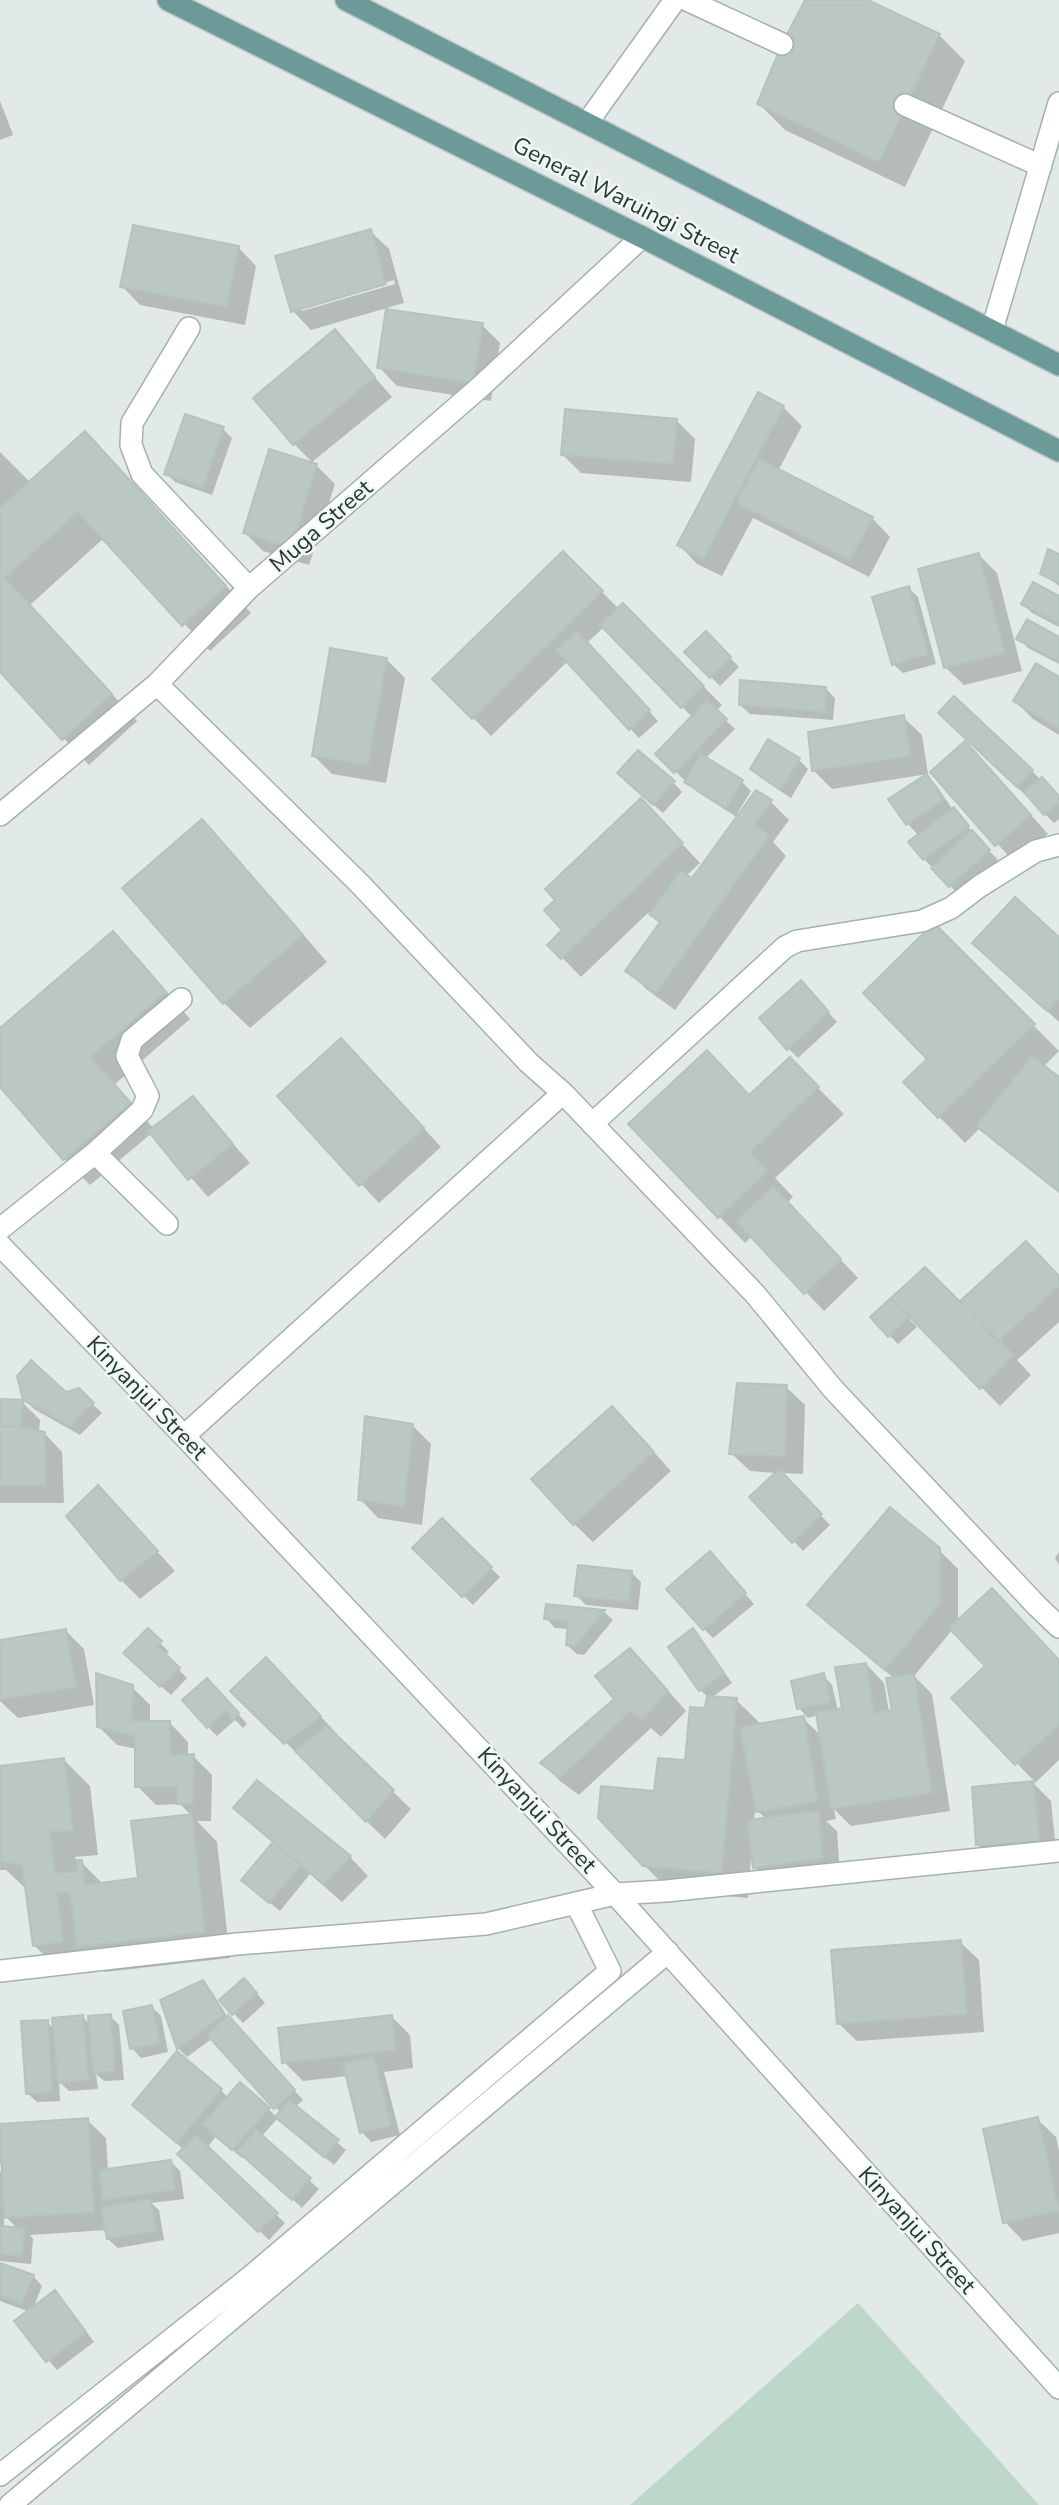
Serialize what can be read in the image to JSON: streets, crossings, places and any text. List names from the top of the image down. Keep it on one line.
{"streets":{"main road":["General Waruingi Street"],"street":["Muga Street","Kinyanjui Street"]},"crossings":[["General Waruingi Street","Muga Street"]]}
